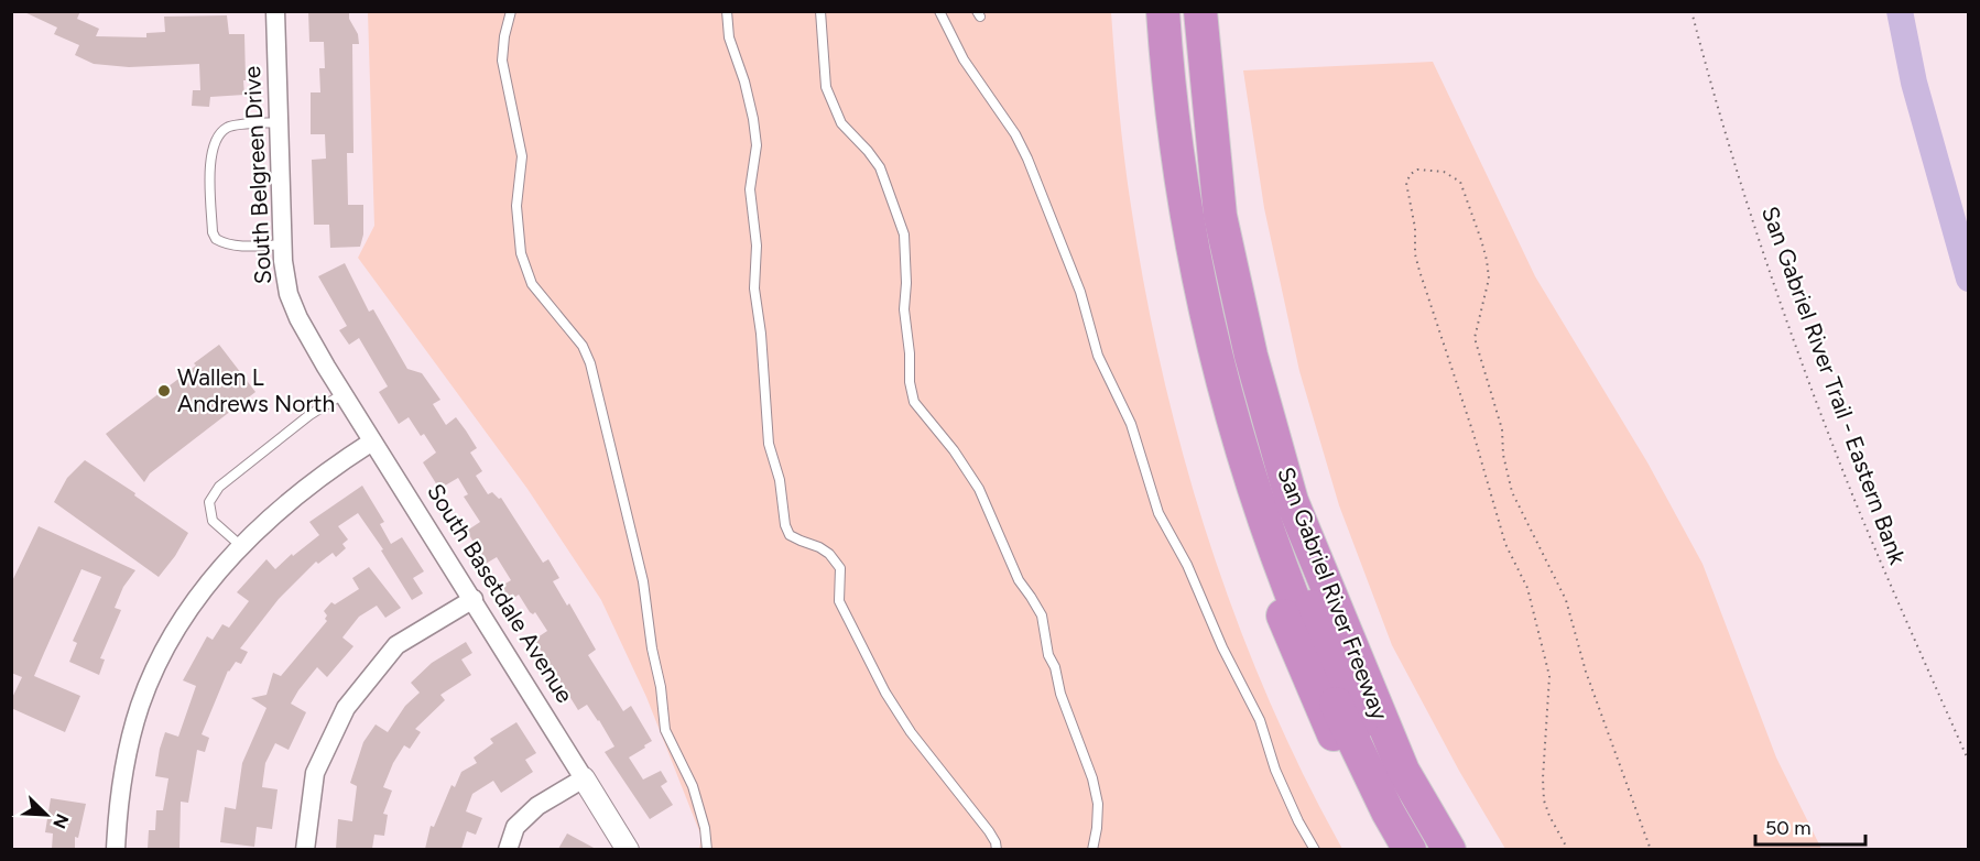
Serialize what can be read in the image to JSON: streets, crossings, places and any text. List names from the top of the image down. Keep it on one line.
{"streets":{"highway":["San Gabriel River Freeway"],"street":["South Belgreen Drive","South Basetdale Avenue"],"path":["San Gabriel River Trail - Eastern Bank"]},"crossings":[["South Belgreen Drive","South Basetdale Avenue"]],"places":["Wallen L Andrews North"],"scale_bar":"50 m","north":"bottom right"}
